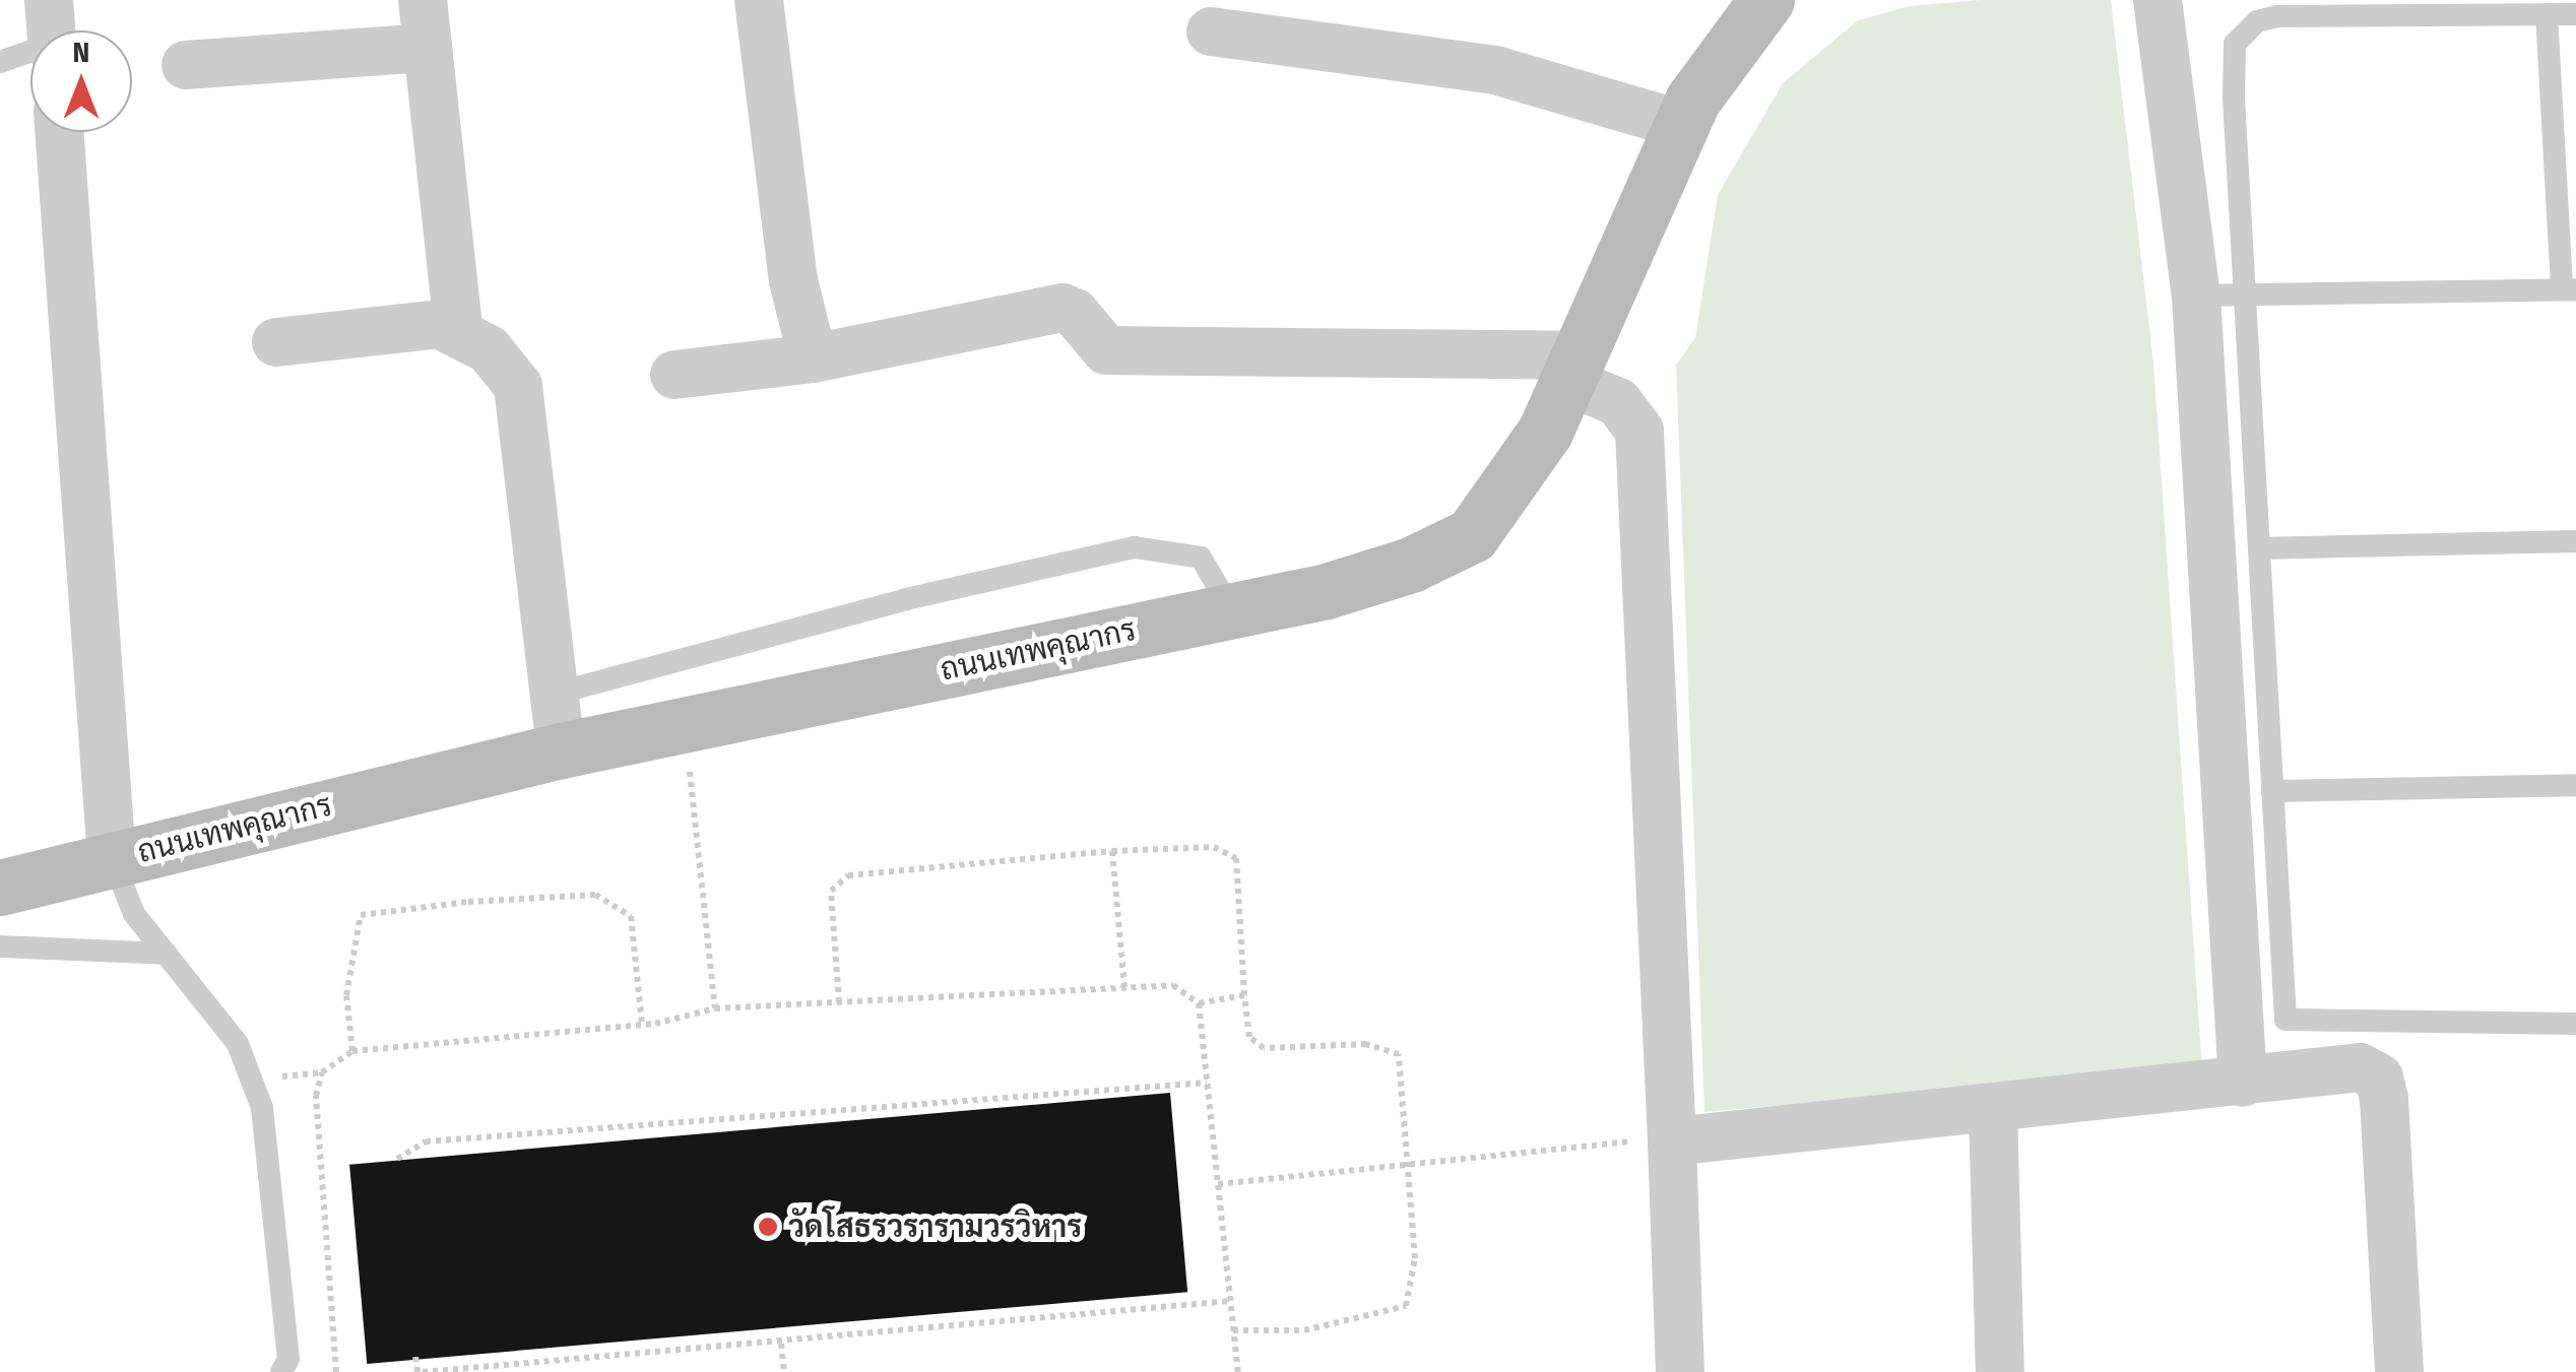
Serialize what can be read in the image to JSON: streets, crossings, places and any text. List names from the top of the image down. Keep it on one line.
{"streets":{"main road":["ถนนเทพคุณากร"]},"places":["วัดโสธรวรารามวรวิหาร"],"north":"top"}
